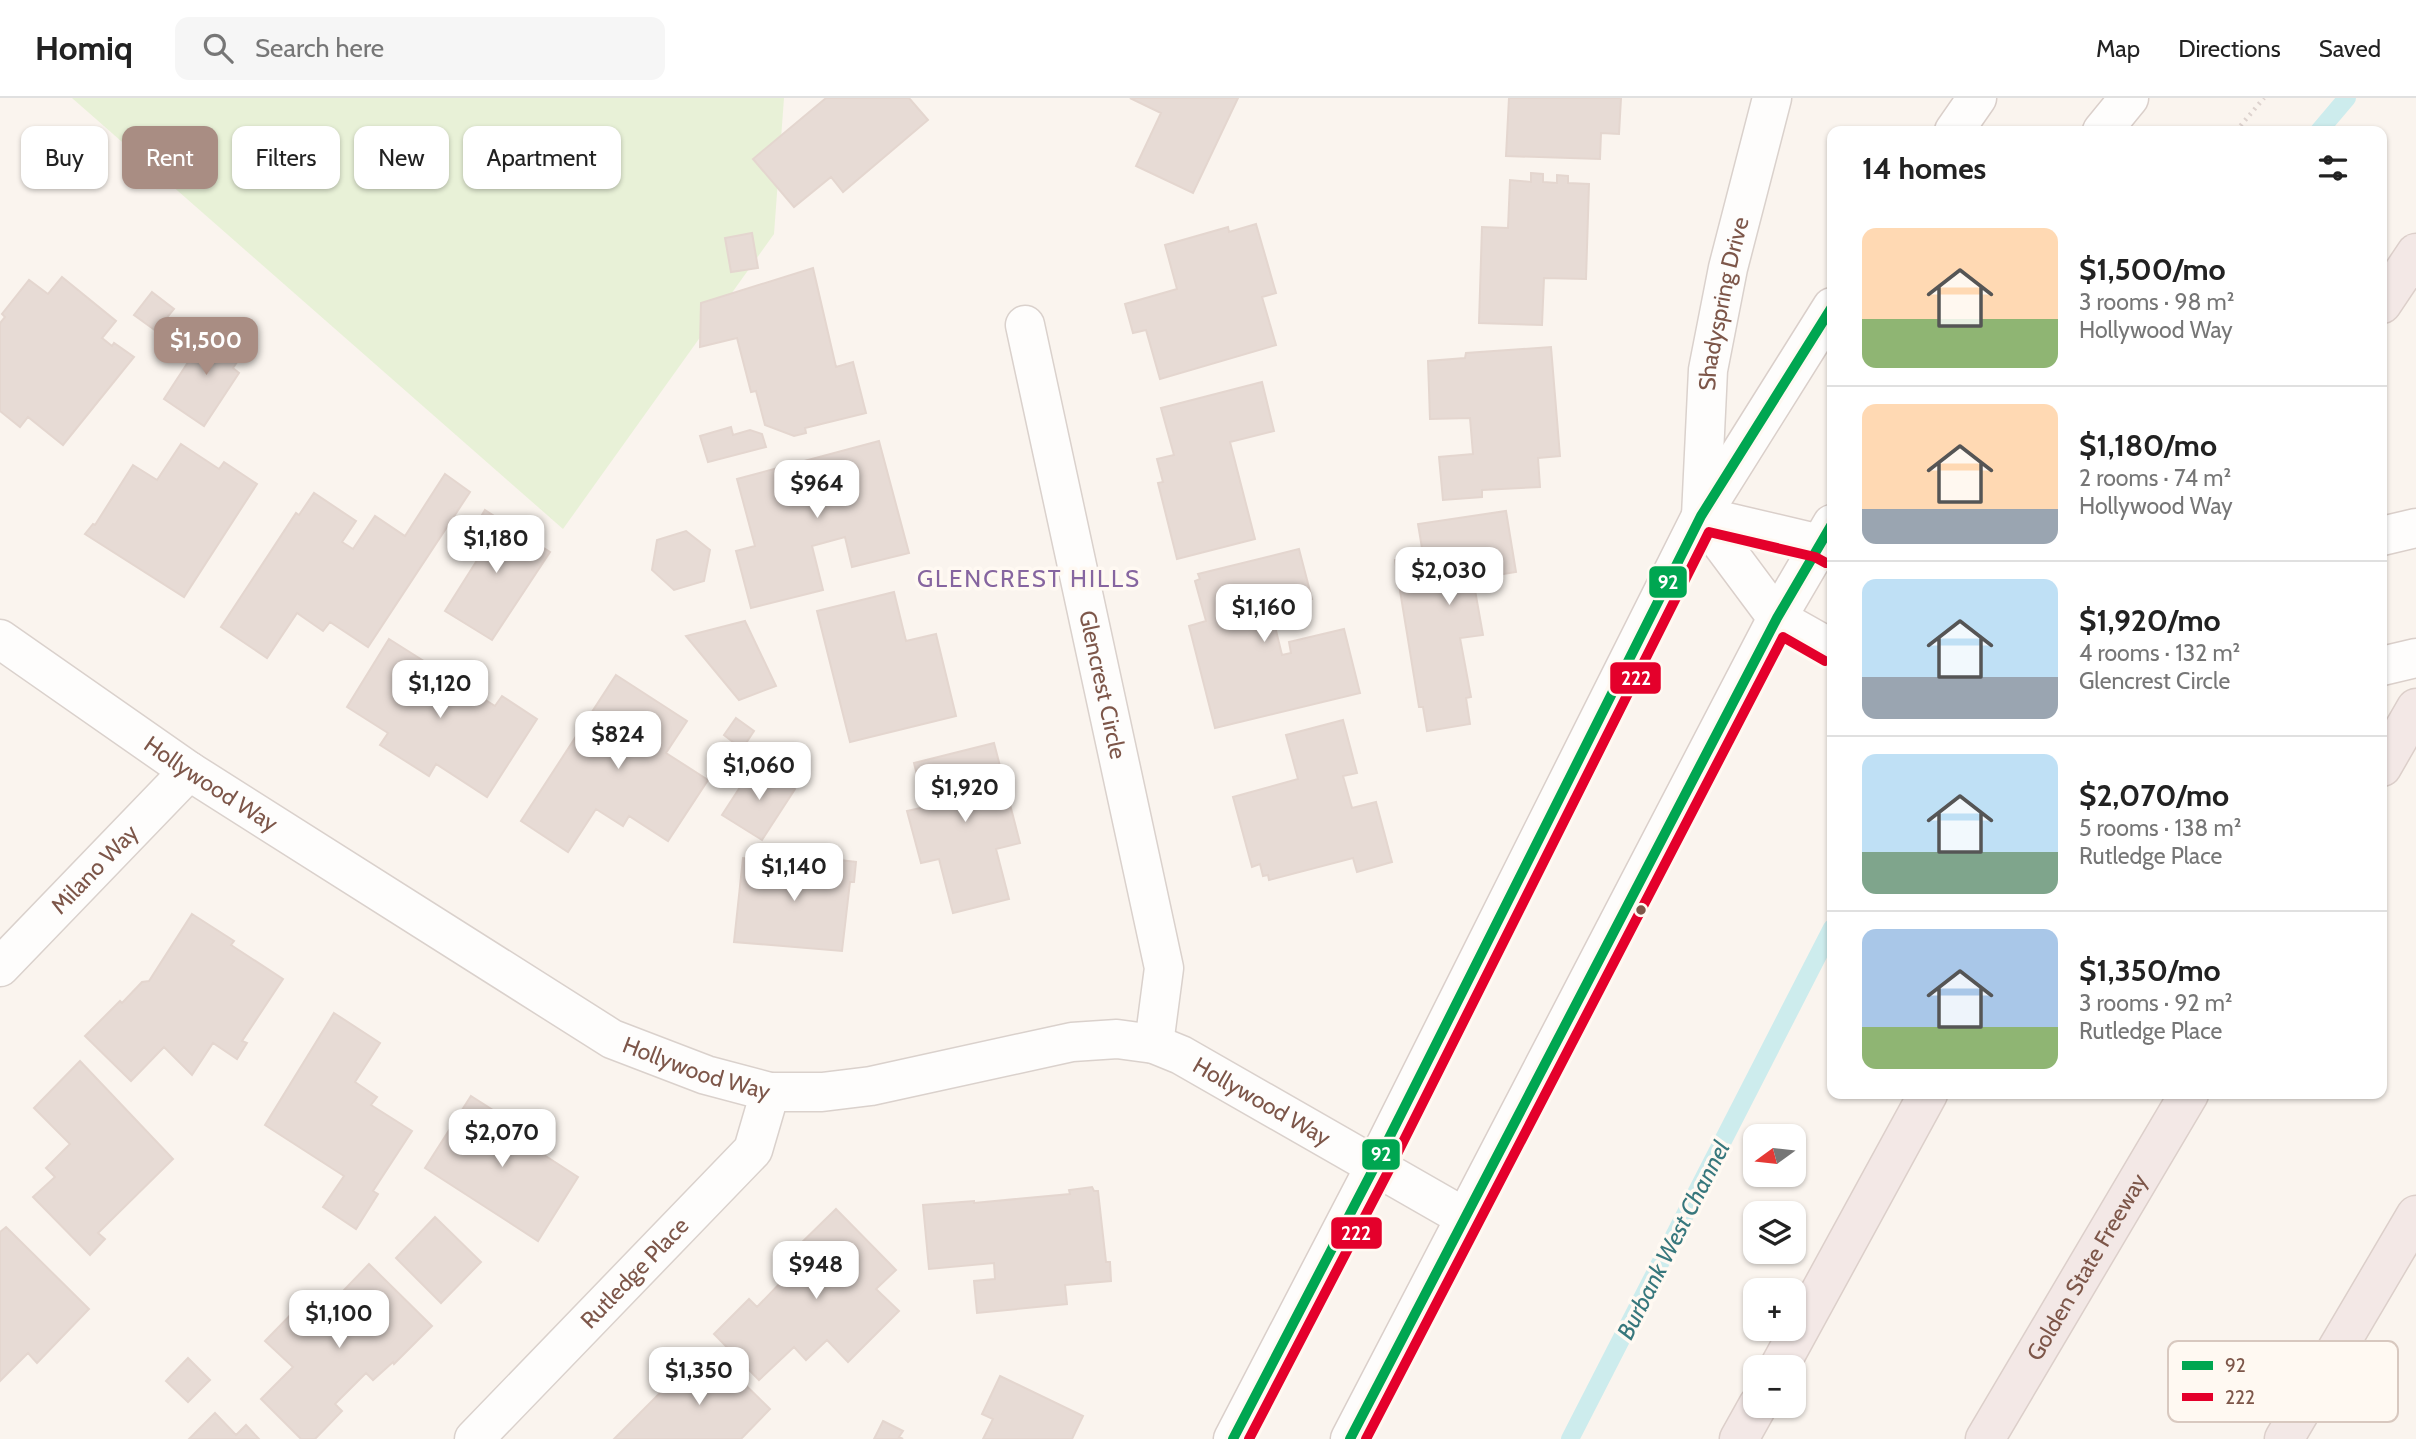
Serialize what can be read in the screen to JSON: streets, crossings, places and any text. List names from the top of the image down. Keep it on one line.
{"streets":{"highway":["Golden State Freeway"],"street":["Shadyspring Drive","Glencrest Circle","Hollywood Way","Milano Way","Rutledge Place"]},"crossings":[["Glencrest Circle","Hollywood Way"],["Hollywood Way","Milano Way"],["Hollywood Way","Rutledge Place"]],"districts":["GLENCREST HILLS"],"water":["Burbank West Channel"],"lines":["transit line 92","transit line 222"],"legend":["92","222"],"north":"left","page":{"header":"Homiq","search":"Search here","nav":["Map","Directions","Saved"],"chip":["Buy","Rent","Filters","New","Apartment"],"heading":"14 homes","list":[{"name":"$1,500/mo","note":"3 rooms · 98 m² · Hollywood Way"},{"name":"$1,180/mo","note":"2 rooms · 74 m² · Hollywood Way"},{"name":"$1,920/mo","note":"4 rooms · 132 m² · Glencrest Circle"},{"name":"$2,070/mo","note":"5 rooms · 138 m² · Rutledge Place"},{"name":"$1,350/mo","note":"3 rooms · 92 m² · Rutledge Place"}],"price":["$1,500","$964","$1,180","$2,030","$1,160","$1,120","$824","$1,060","$1,920","$1,140","$2,070","$948","$1,100","$1,350"],"map_buttons":["+","−"]}}
